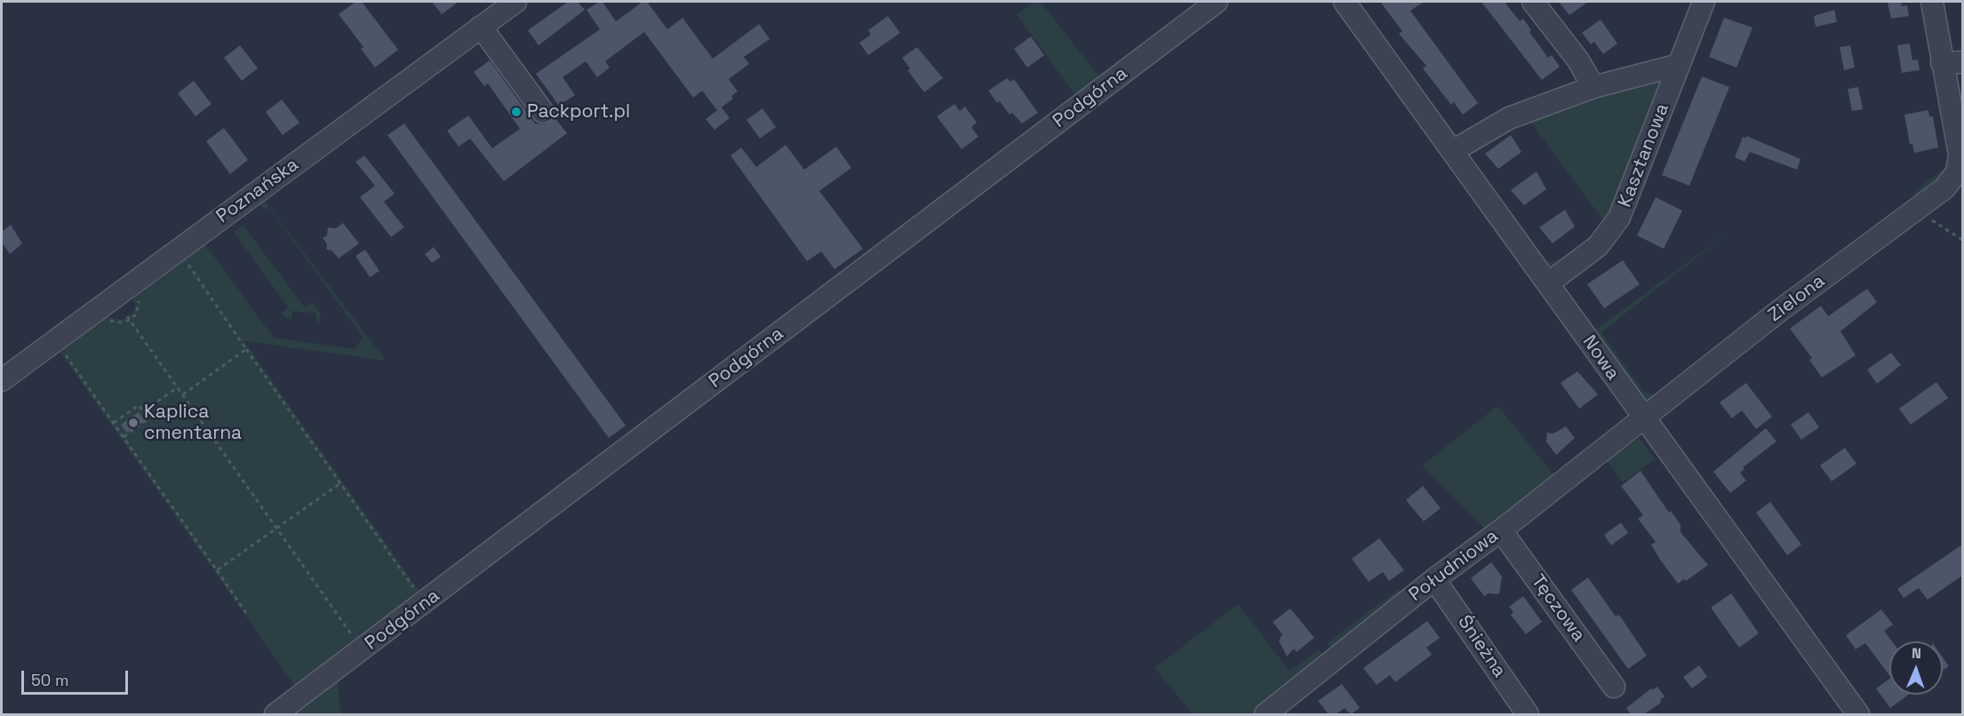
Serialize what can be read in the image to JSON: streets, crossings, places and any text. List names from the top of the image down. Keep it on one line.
{"streets":{"street":["Podgórna","Kasztanowa","Poznańska","Zielona","Nowa","Południowa","Tęczowa","Śnieżna"]},"crossings":[["Kasztanowa","Nowa"],["Zielona","Nowa"],["Zielona","Południowa"],["Nowa","Południowa"],["Południowa","Tęczowa"],["Południowa","Śnieżna"]],"places":["Packport.pl","Kaplica cmentarna"],"scale_bar":"50 m","north":"top"}
